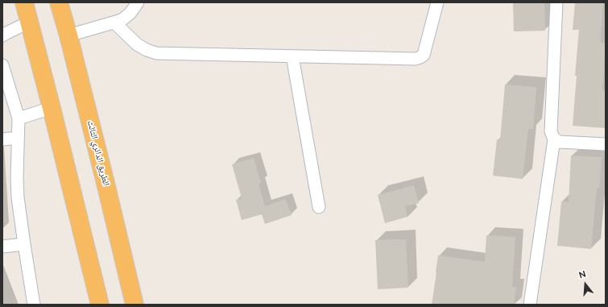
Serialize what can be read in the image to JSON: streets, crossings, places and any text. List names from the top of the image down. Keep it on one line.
{"streets":{"highway":["الطريق الدائري الثالث"]},"north":"top"}
